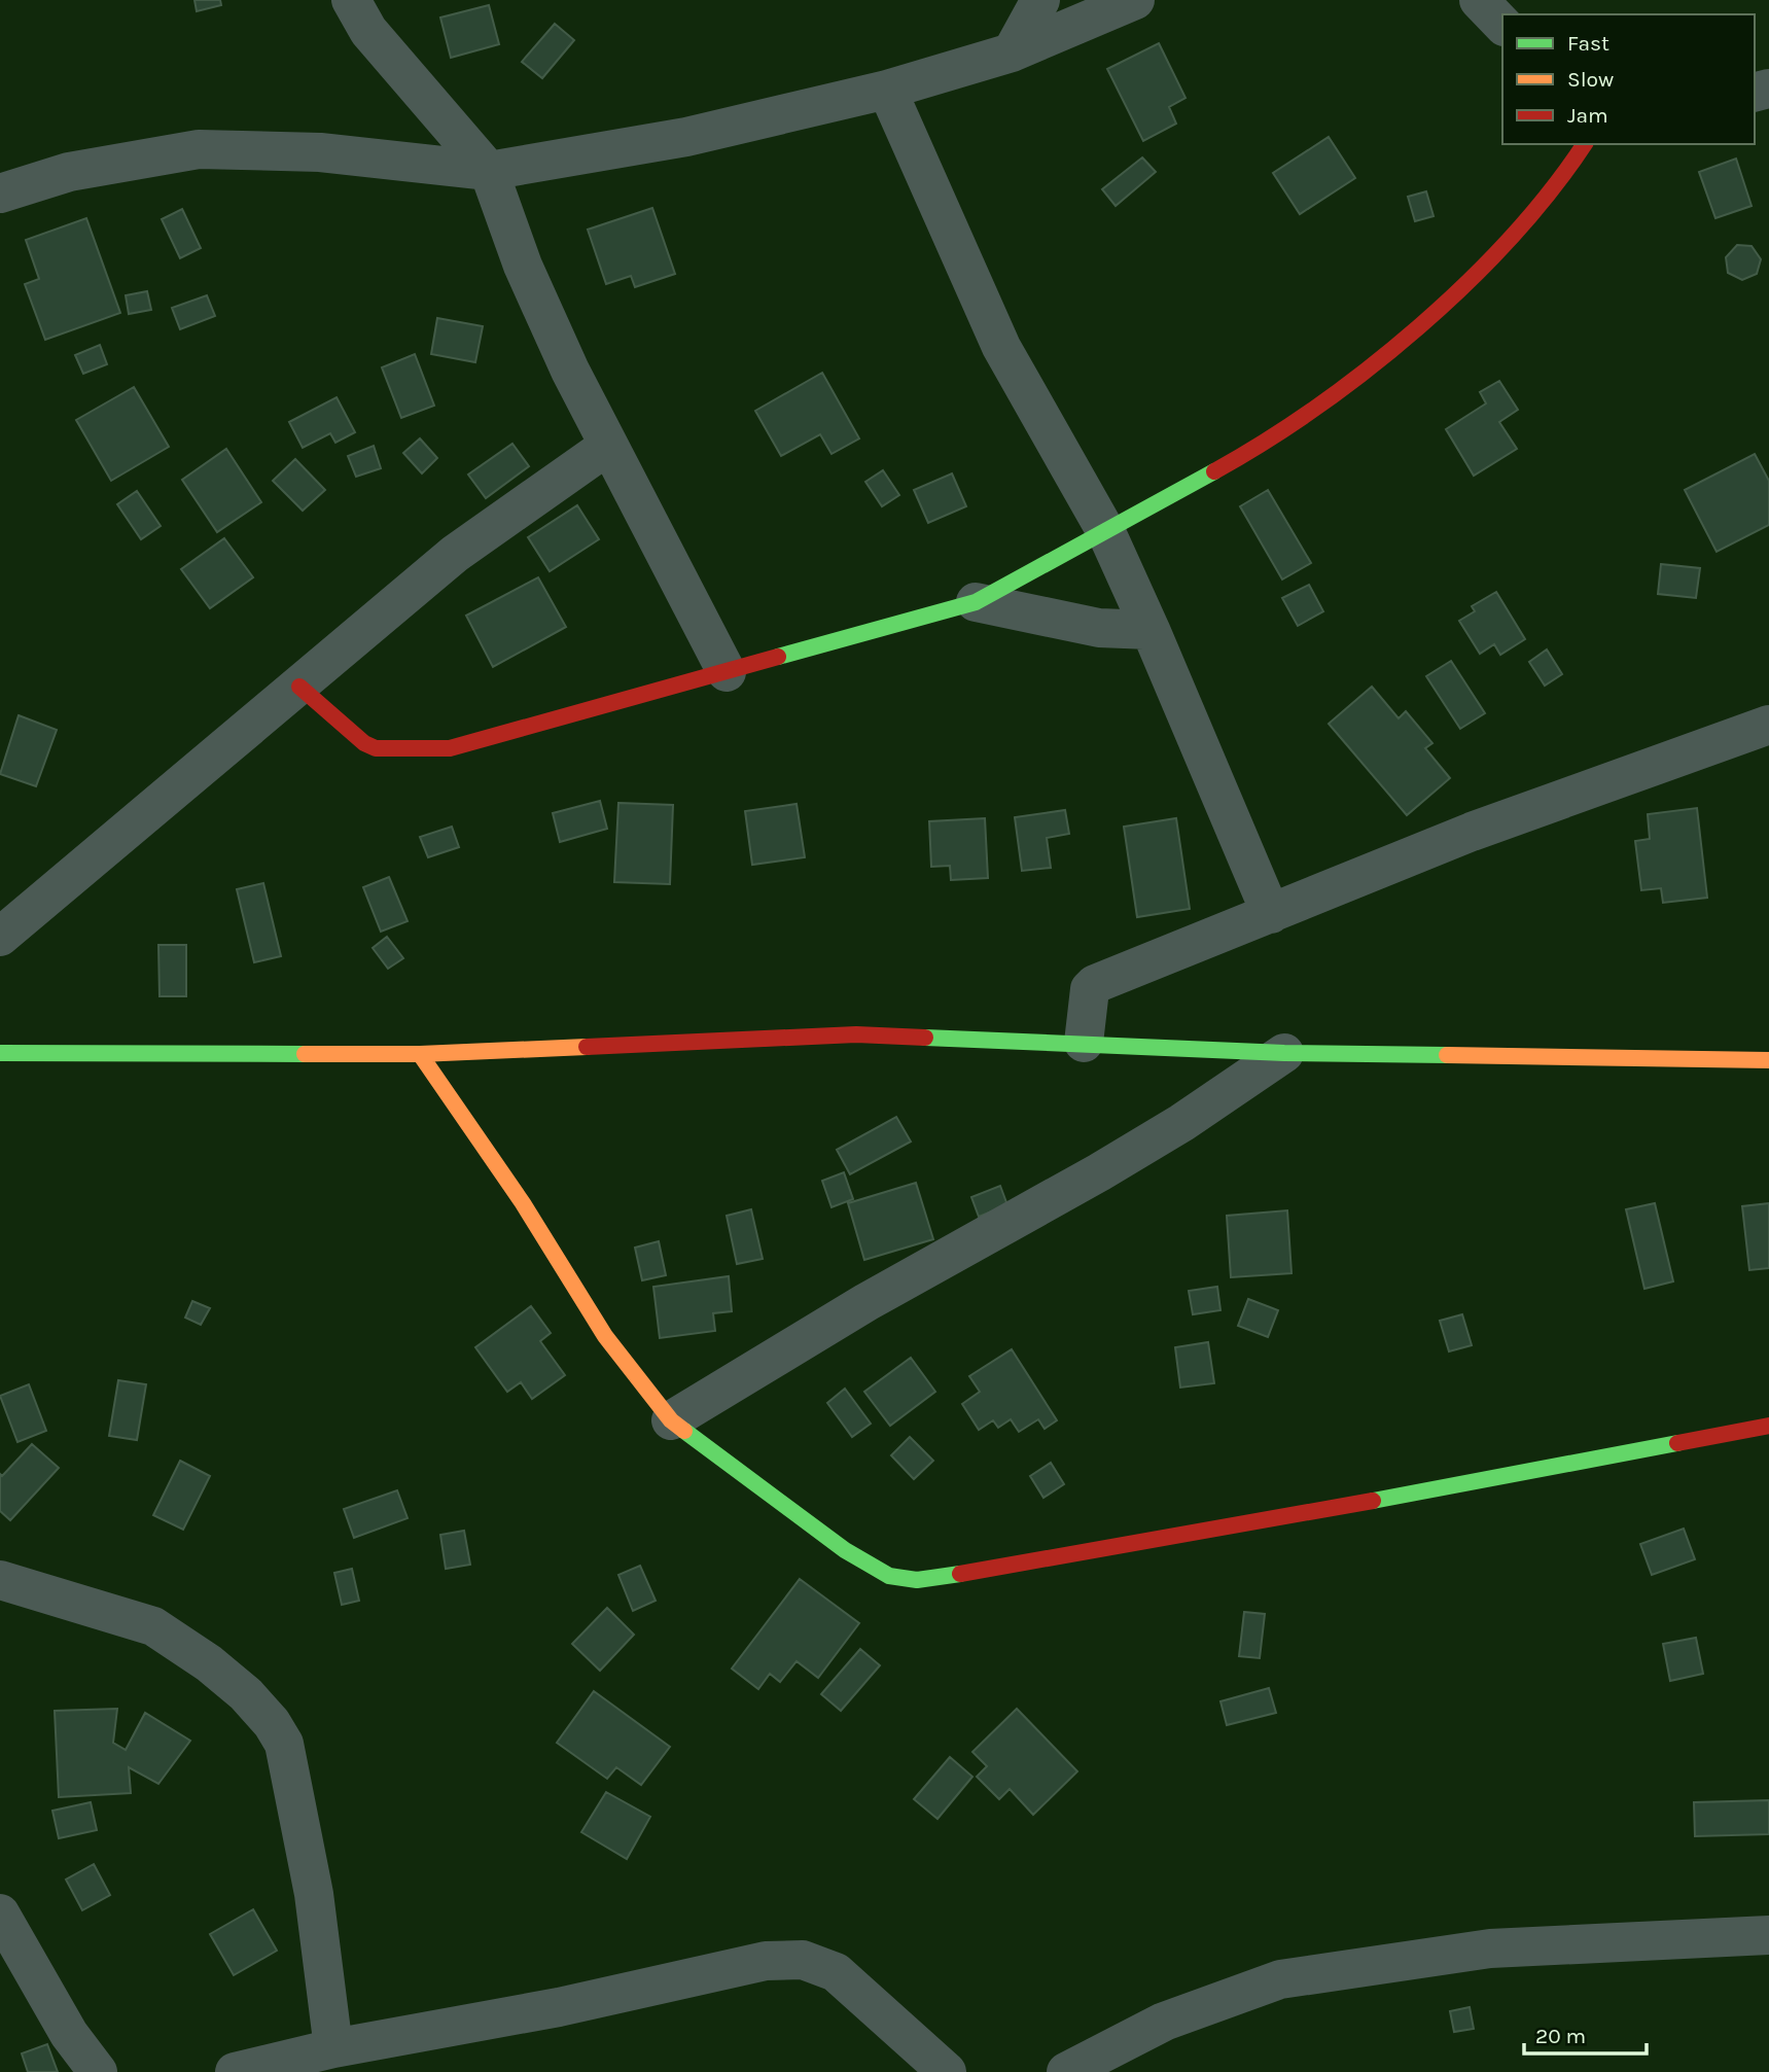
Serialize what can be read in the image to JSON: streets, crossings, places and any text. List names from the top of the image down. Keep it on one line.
{"legend":["Fast","Slow","Jam"],"scale_bar":"20 m"}
